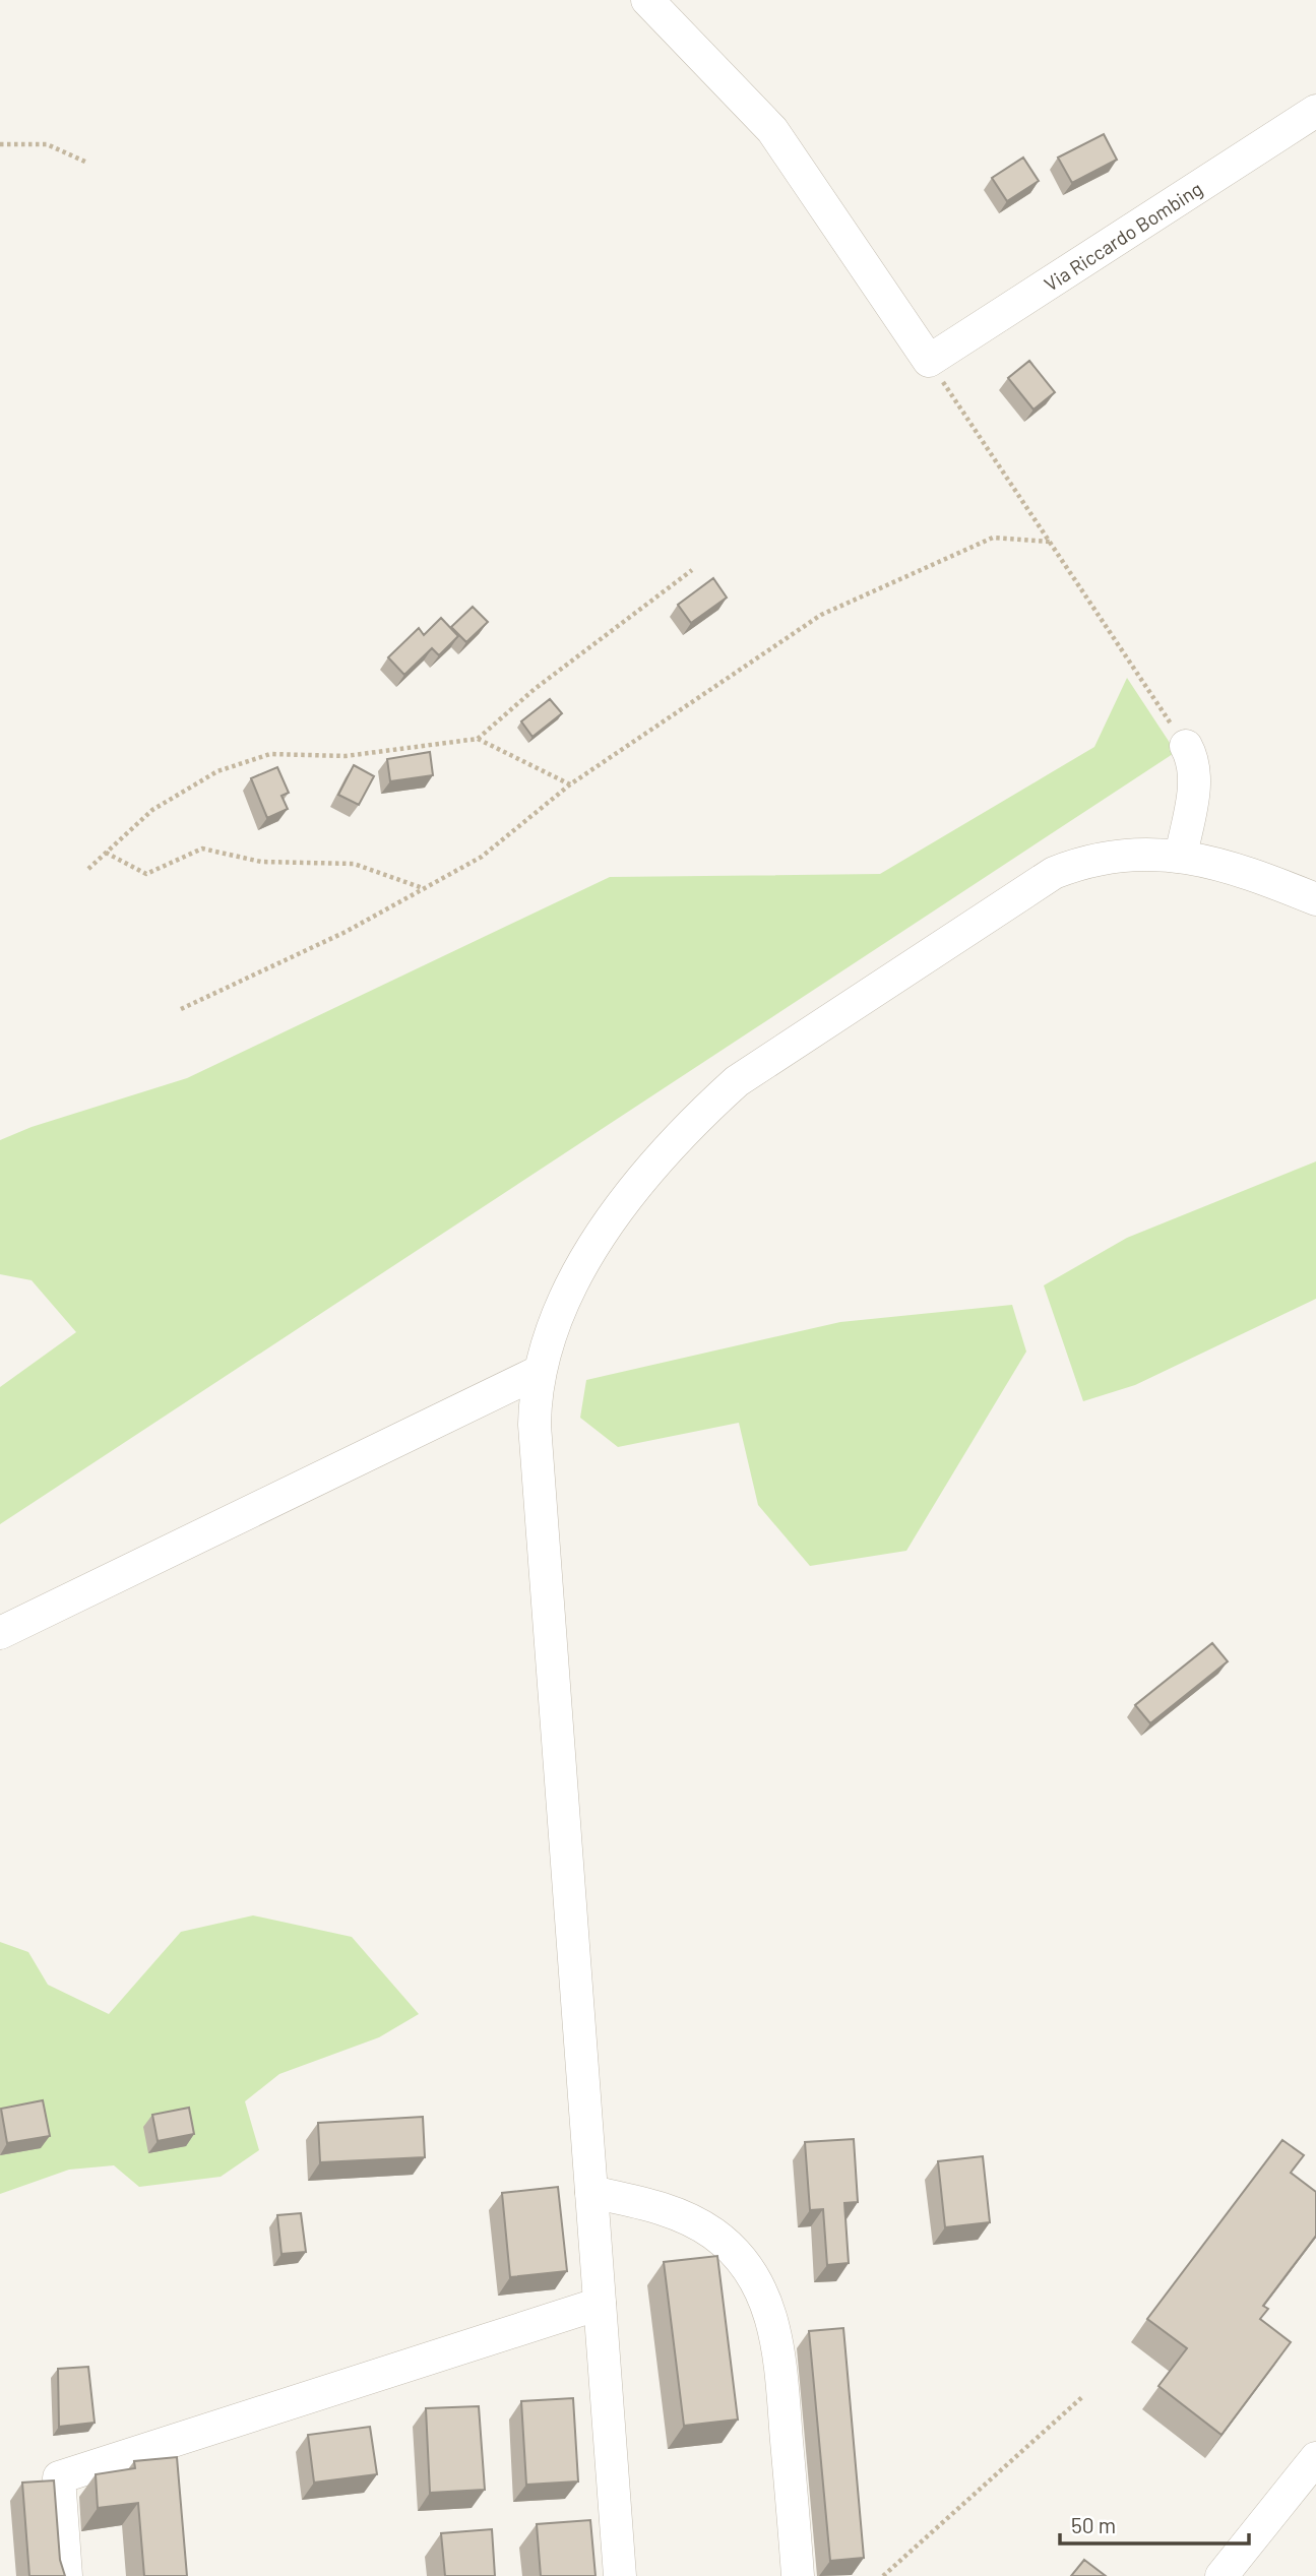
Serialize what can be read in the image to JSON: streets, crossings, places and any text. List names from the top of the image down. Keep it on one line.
{"streets":{"street":["Via Riccardo Bombing"]},"scale_bar":"50 m"}
